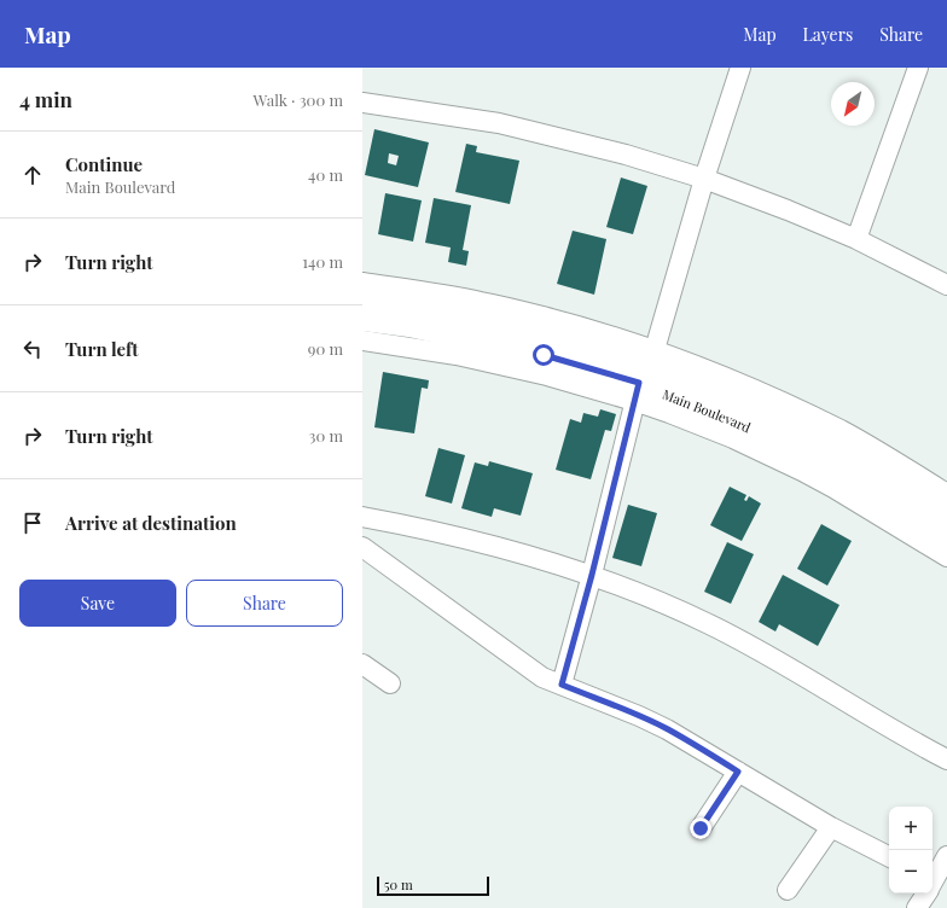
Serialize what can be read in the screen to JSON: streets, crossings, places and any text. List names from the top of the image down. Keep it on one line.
{"streets":{"main road":["Main Boulevard"]},"scale_bar":"50 m","north":"bottom left","page":{"header":"Map","nav":["Map","Layers","Share"],"heading":["4 min","Walk · 300 m"],"list":[["Continue","Main Boulevard","40 m"],["Turn right","140 m"],["Turn left","90 m"],["Turn right","30 m"],"Arrive at destination"],"buttons":["Save","Share"],"map_buttons":["+","−"],"scale":"50 m"}}
